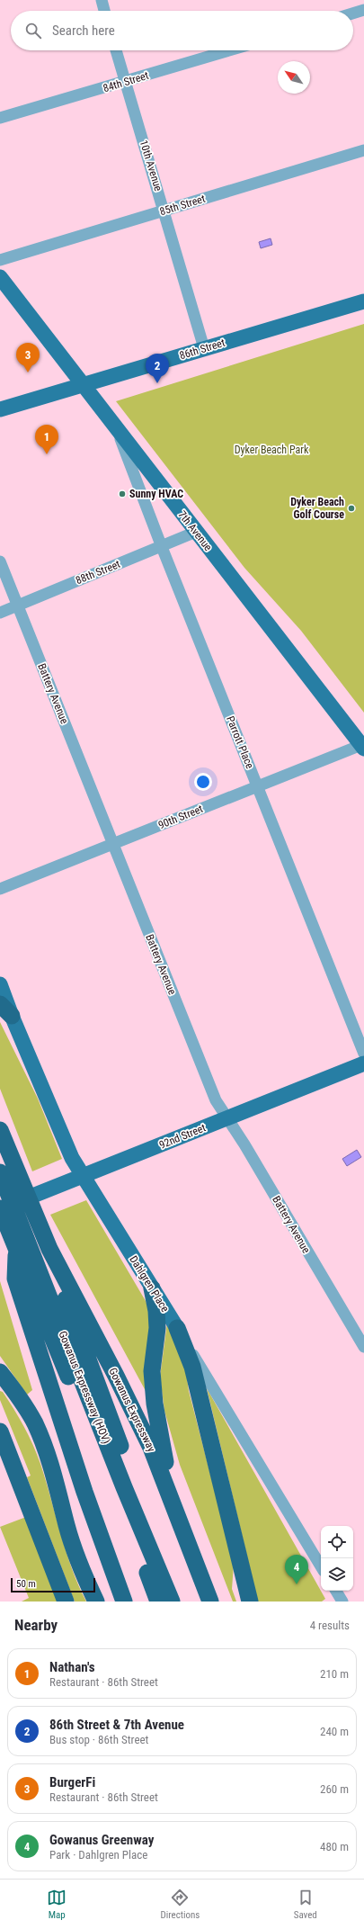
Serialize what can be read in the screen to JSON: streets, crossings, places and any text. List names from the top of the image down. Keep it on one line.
{"streets":{"highway":["Gowanus Expressway (HOV)","Gowanus Expressway"],"main road":["86th Street","7th Avenue","92nd Street","Dahlgren Place"],"street":["84th Street","10th Avenue","85th Street","88th Street","Battery Avenue","Parrott Place","90th Street"]},"crossings":[["84th Street","10th Avenue"],["10th Avenue","85th Street"],["10th Avenue","86th Street"],["86th Street","7th Avenue"],["7th Avenue","88th Street"],["7th Avenue","Parrott Place"],["7th Avenue","90th Street"],["88th Street","Battery Avenue"],["88th Street","Parrott Place"],["Battery Avenue","90th Street"],["Battery Avenue","92nd Street"],["Parrott Place","90th Street"],["92nd Street","Dahlgren Place"]],"parks":["Dyker Beach Park"],"places":["Sunny HVAC","Dyker Beach Golf Course"],"scale_bar":"50 m","north":"top left","page":{"search":"Search here","pins":["3","2","1","4"],"scale":"50 m","heading":["Nearby","4 results"],"list":[{"mark":"1","name":"Nathan's","note":"Restaurant · 86th Street","value":"210 m"},{"mark":"2","name":"86th Street & 7th Avenue","note":"Bus stop · 86th Street","value":"240 m"},{"mark":"3","name":"BurgerFi","note":"Restaurant · 86th Street","value":"260 m"},{"mark":"4","name":"Gowanus Greenway","note":"Park · Dahlgren Place","value":"480 m"}],"nav":["Map","Directions","Saved"]}}
